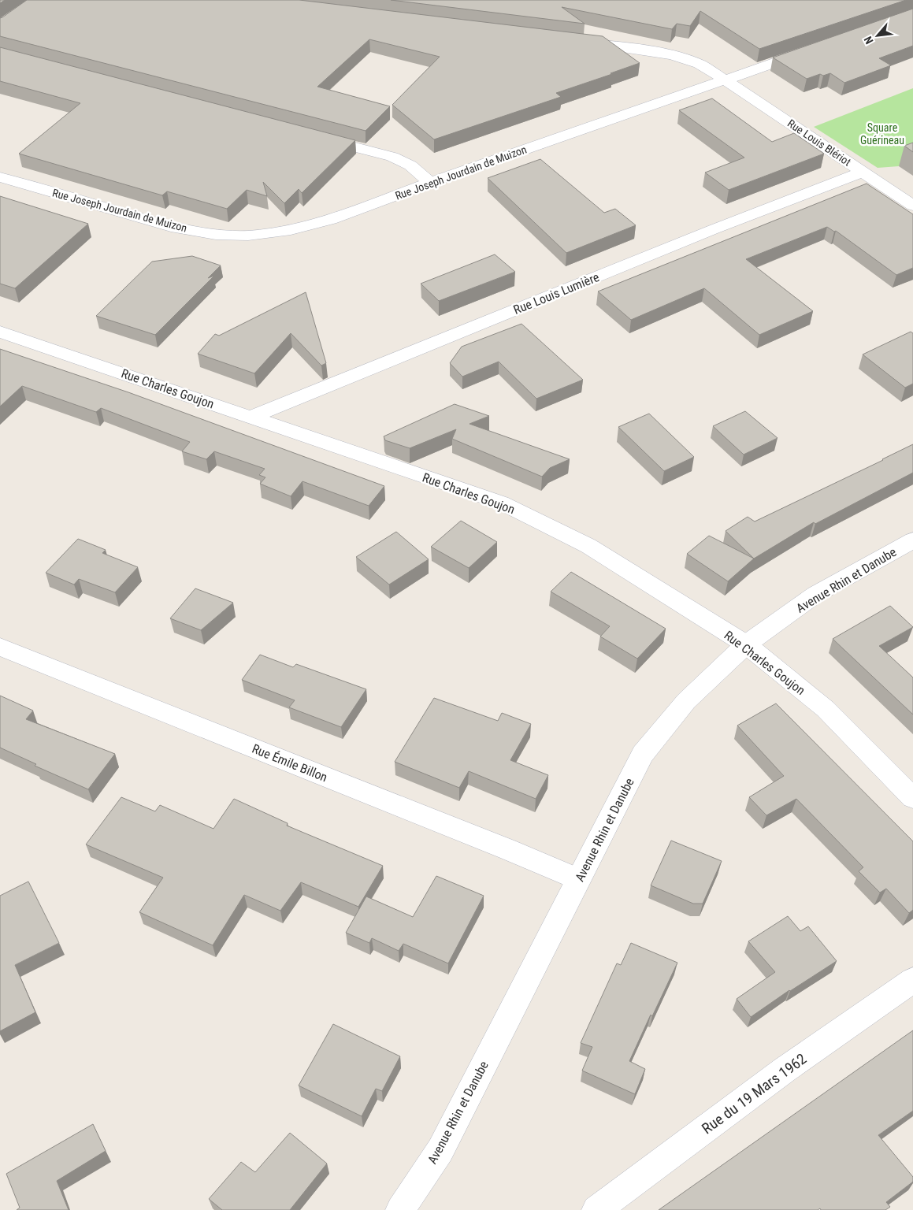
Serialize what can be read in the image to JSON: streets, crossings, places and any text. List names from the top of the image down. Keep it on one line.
{"streets":{"street":["Rue Louis Blériot","Rue Joseph Jourdain de Muizon","Rue Louis Lumière","Rue Charles Goujon","Avenue Rhin et Danube","Rue Émile Billon","Rue du 19 Mars 1962"]},"crossings":[["Rue Louis Blériot","Rue Joseph Jourdain de Muizon"],["Rue Louis Blériot","Rue Louis Lumière"],["Rue Louis Lumière","Rue Charles Goujon"],["Rue Charles Goujon","Avenue Rhin et Danube"],["Avenue Rhin et Danube","Rue Émile Billon"]],"parks":["Square Guérineau"],"north":"bottom left"}
